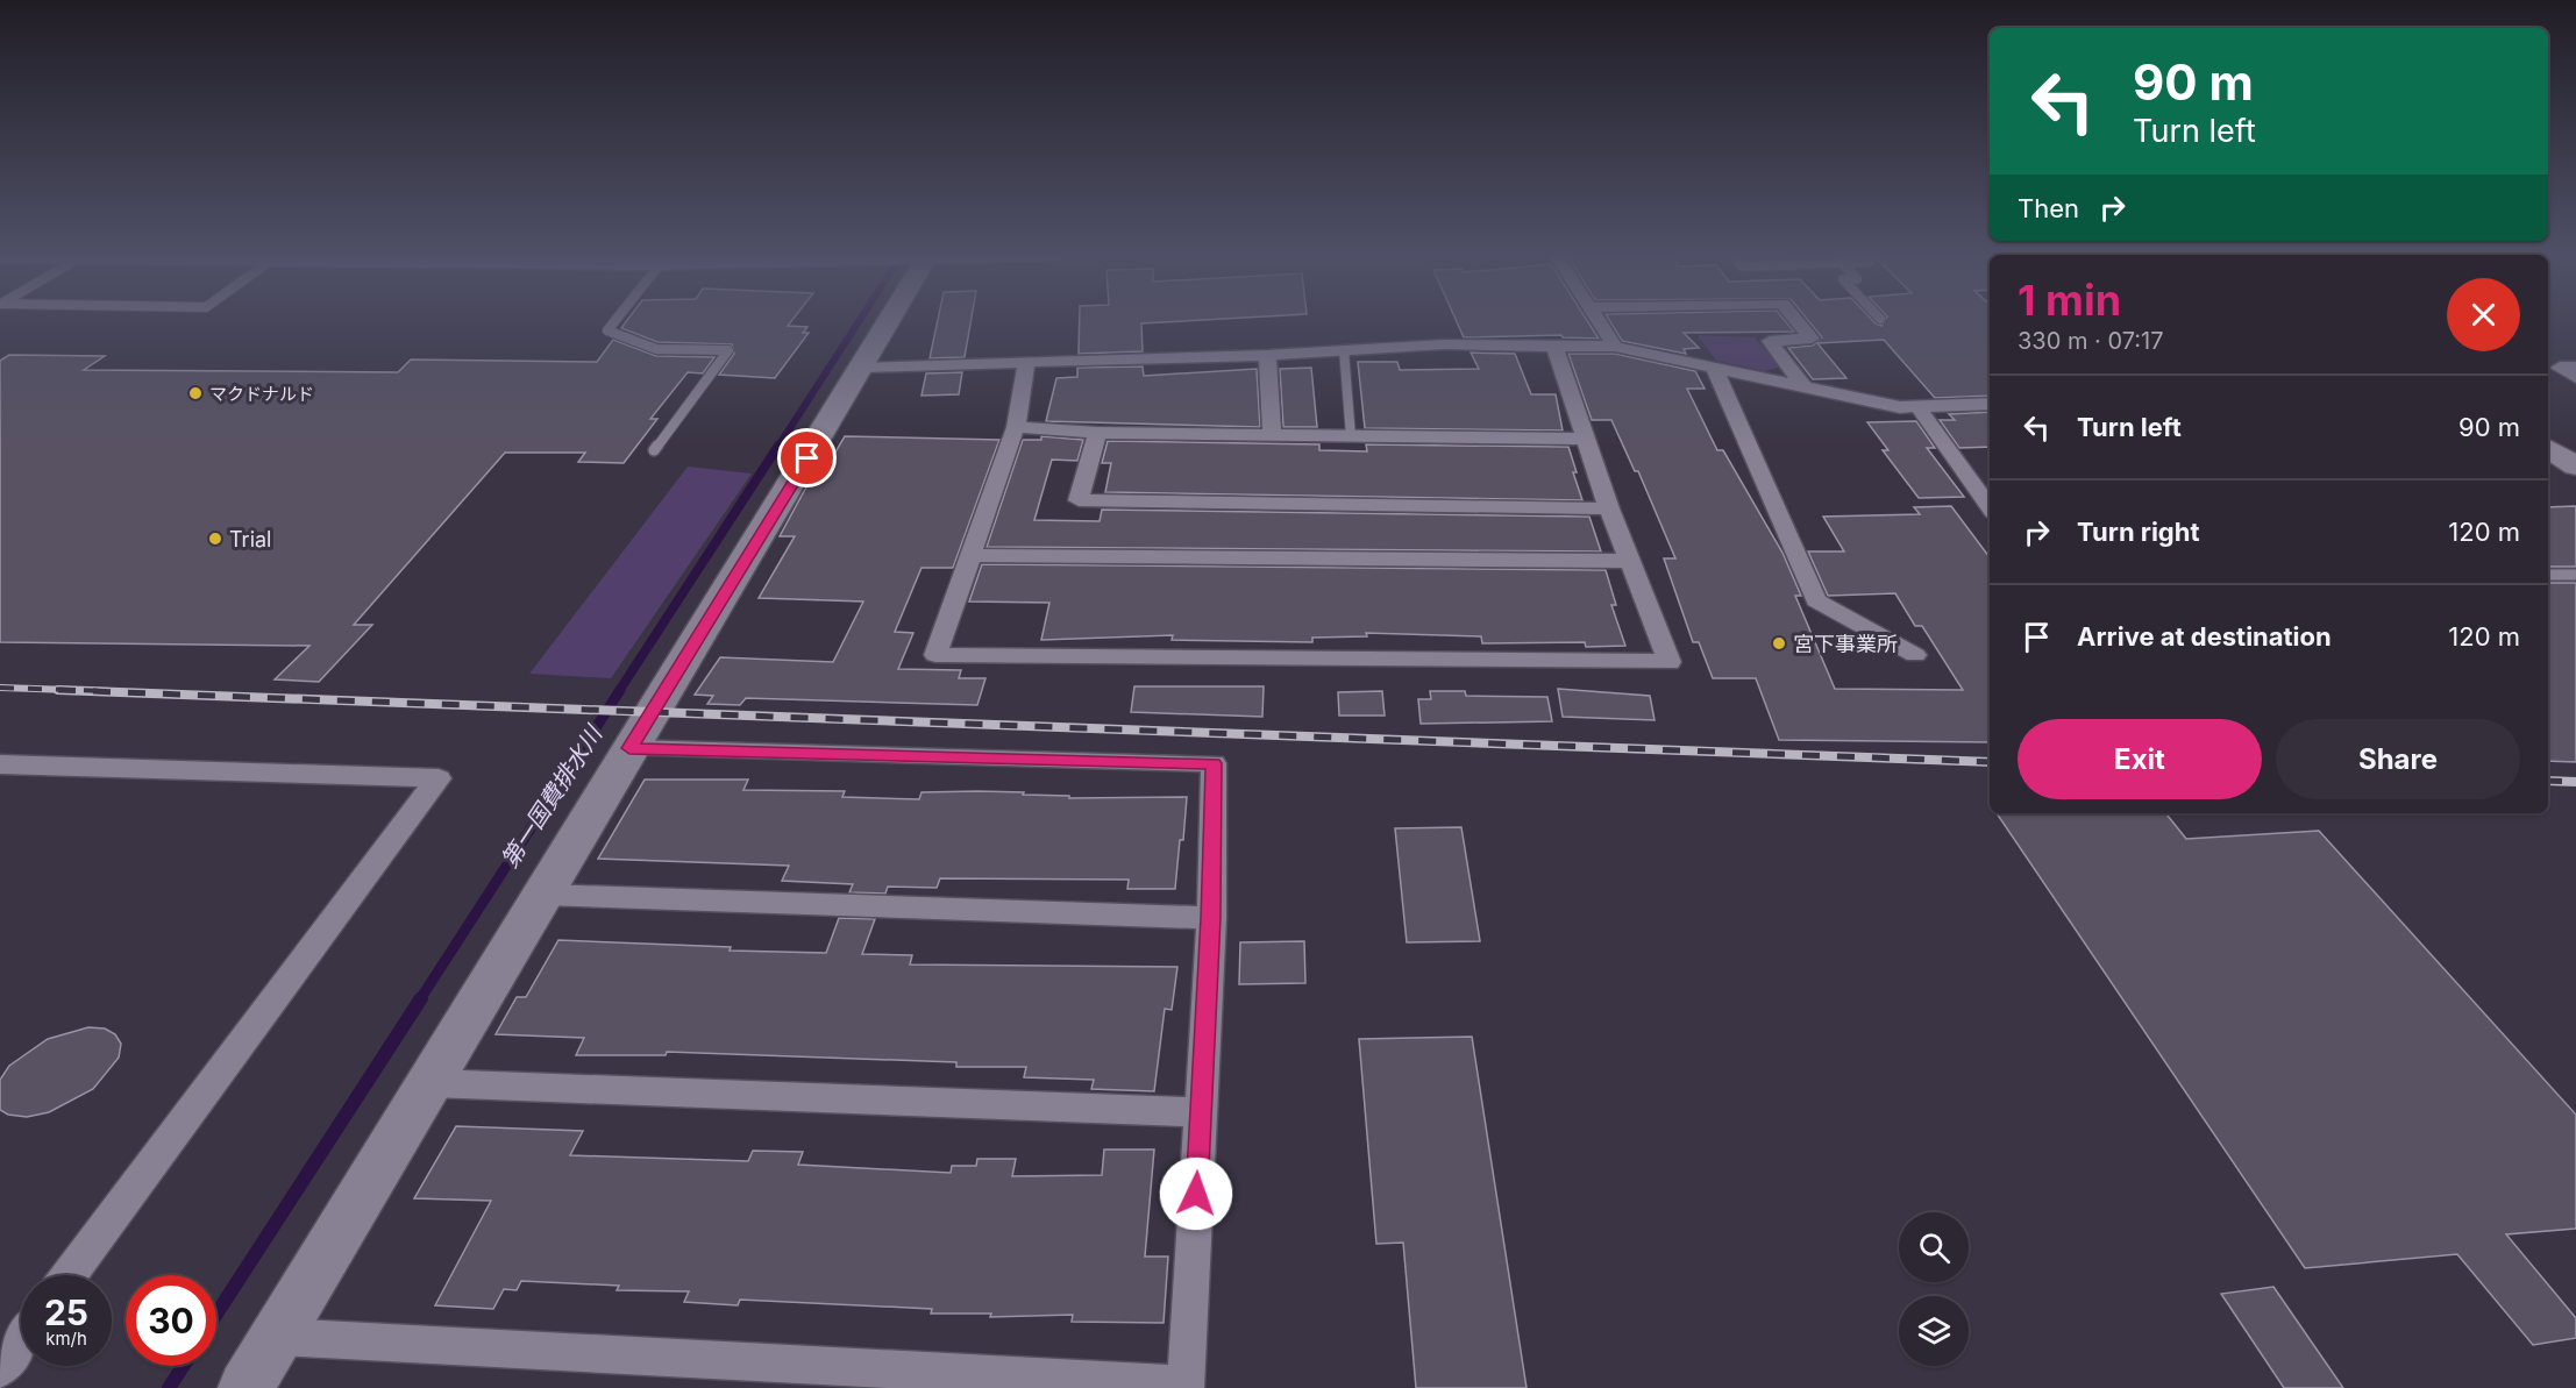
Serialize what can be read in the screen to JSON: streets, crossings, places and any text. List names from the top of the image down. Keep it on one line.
{"water":["第一国費排水川"],"places":["マクドナルド","Trial","宮下事業所"],"page":{"turn":["90 m","Turn left"],"then":"Then","heading":["1 min","330 m · 07:17"],"list":[{"name":"Turn left","value":"90 m"},{"name":"Turn right","value":"120 m"},{"name":"Arrive at destination","value":"120 m"}],"buttons":["Exit","Share"],"speed":"25 km/h","limit":"30"}}
